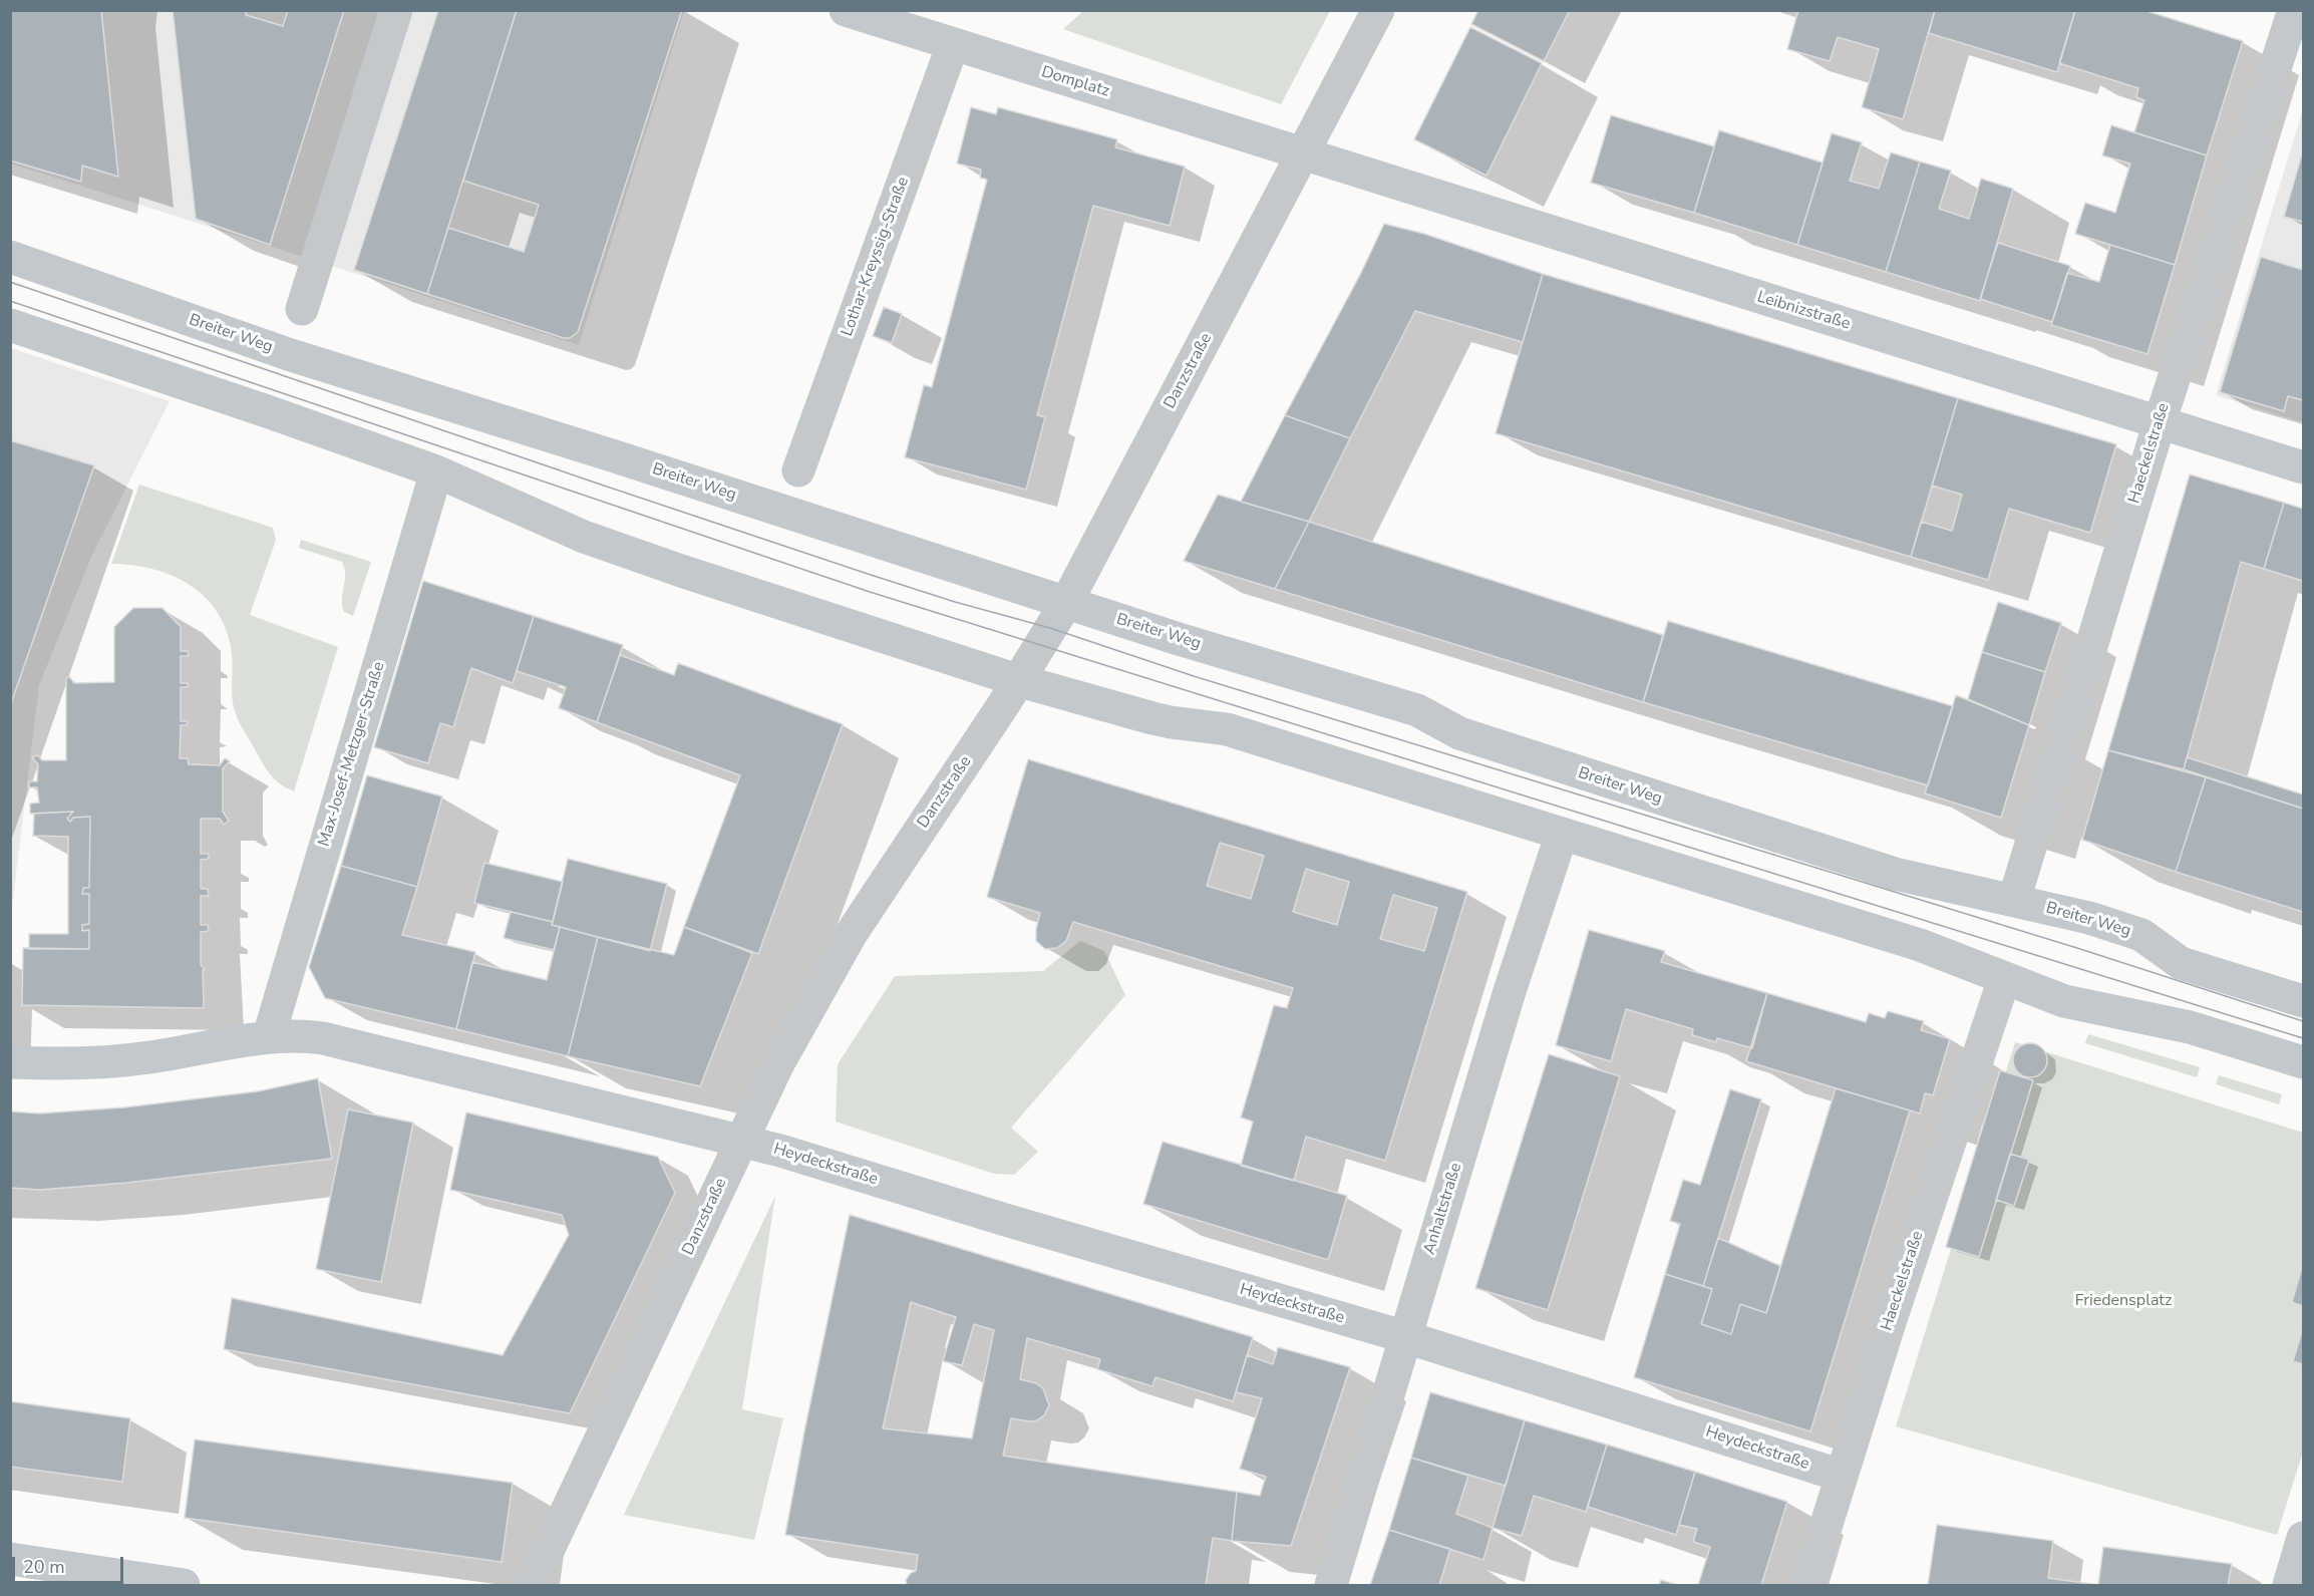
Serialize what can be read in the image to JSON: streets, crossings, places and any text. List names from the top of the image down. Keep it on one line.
{"streets":{"street":["Domplatz","Lothar-Kreyssig-Straße","Leibnizstraße","Breiter Weg","Danzstraße","Haeckelstraße","Max-Josef-Metzger-Straße","Heydeckstraße","Anhaltstraße"]},"crossings":[["Domplatz","Lothar-Kreyssig-Straße"],["Domplatz","Leibnizstraße"],["Domplatz","Danzstraße"],["Leibnizstraße","Danzstraße"],["Leibnizstraße","Haeckelstraße"],["Breiter Weg","Danzstraße"],["Breiter Weg","Haeckelstraße"],["Danzstraße","Heydeckstraße"],["Haeckelstraße","Heydeckstraße"],["Heydeckstraße","Anhaltstraße"]],"parks":["Friedensplatz"],"scale_bar":"20 m"}
